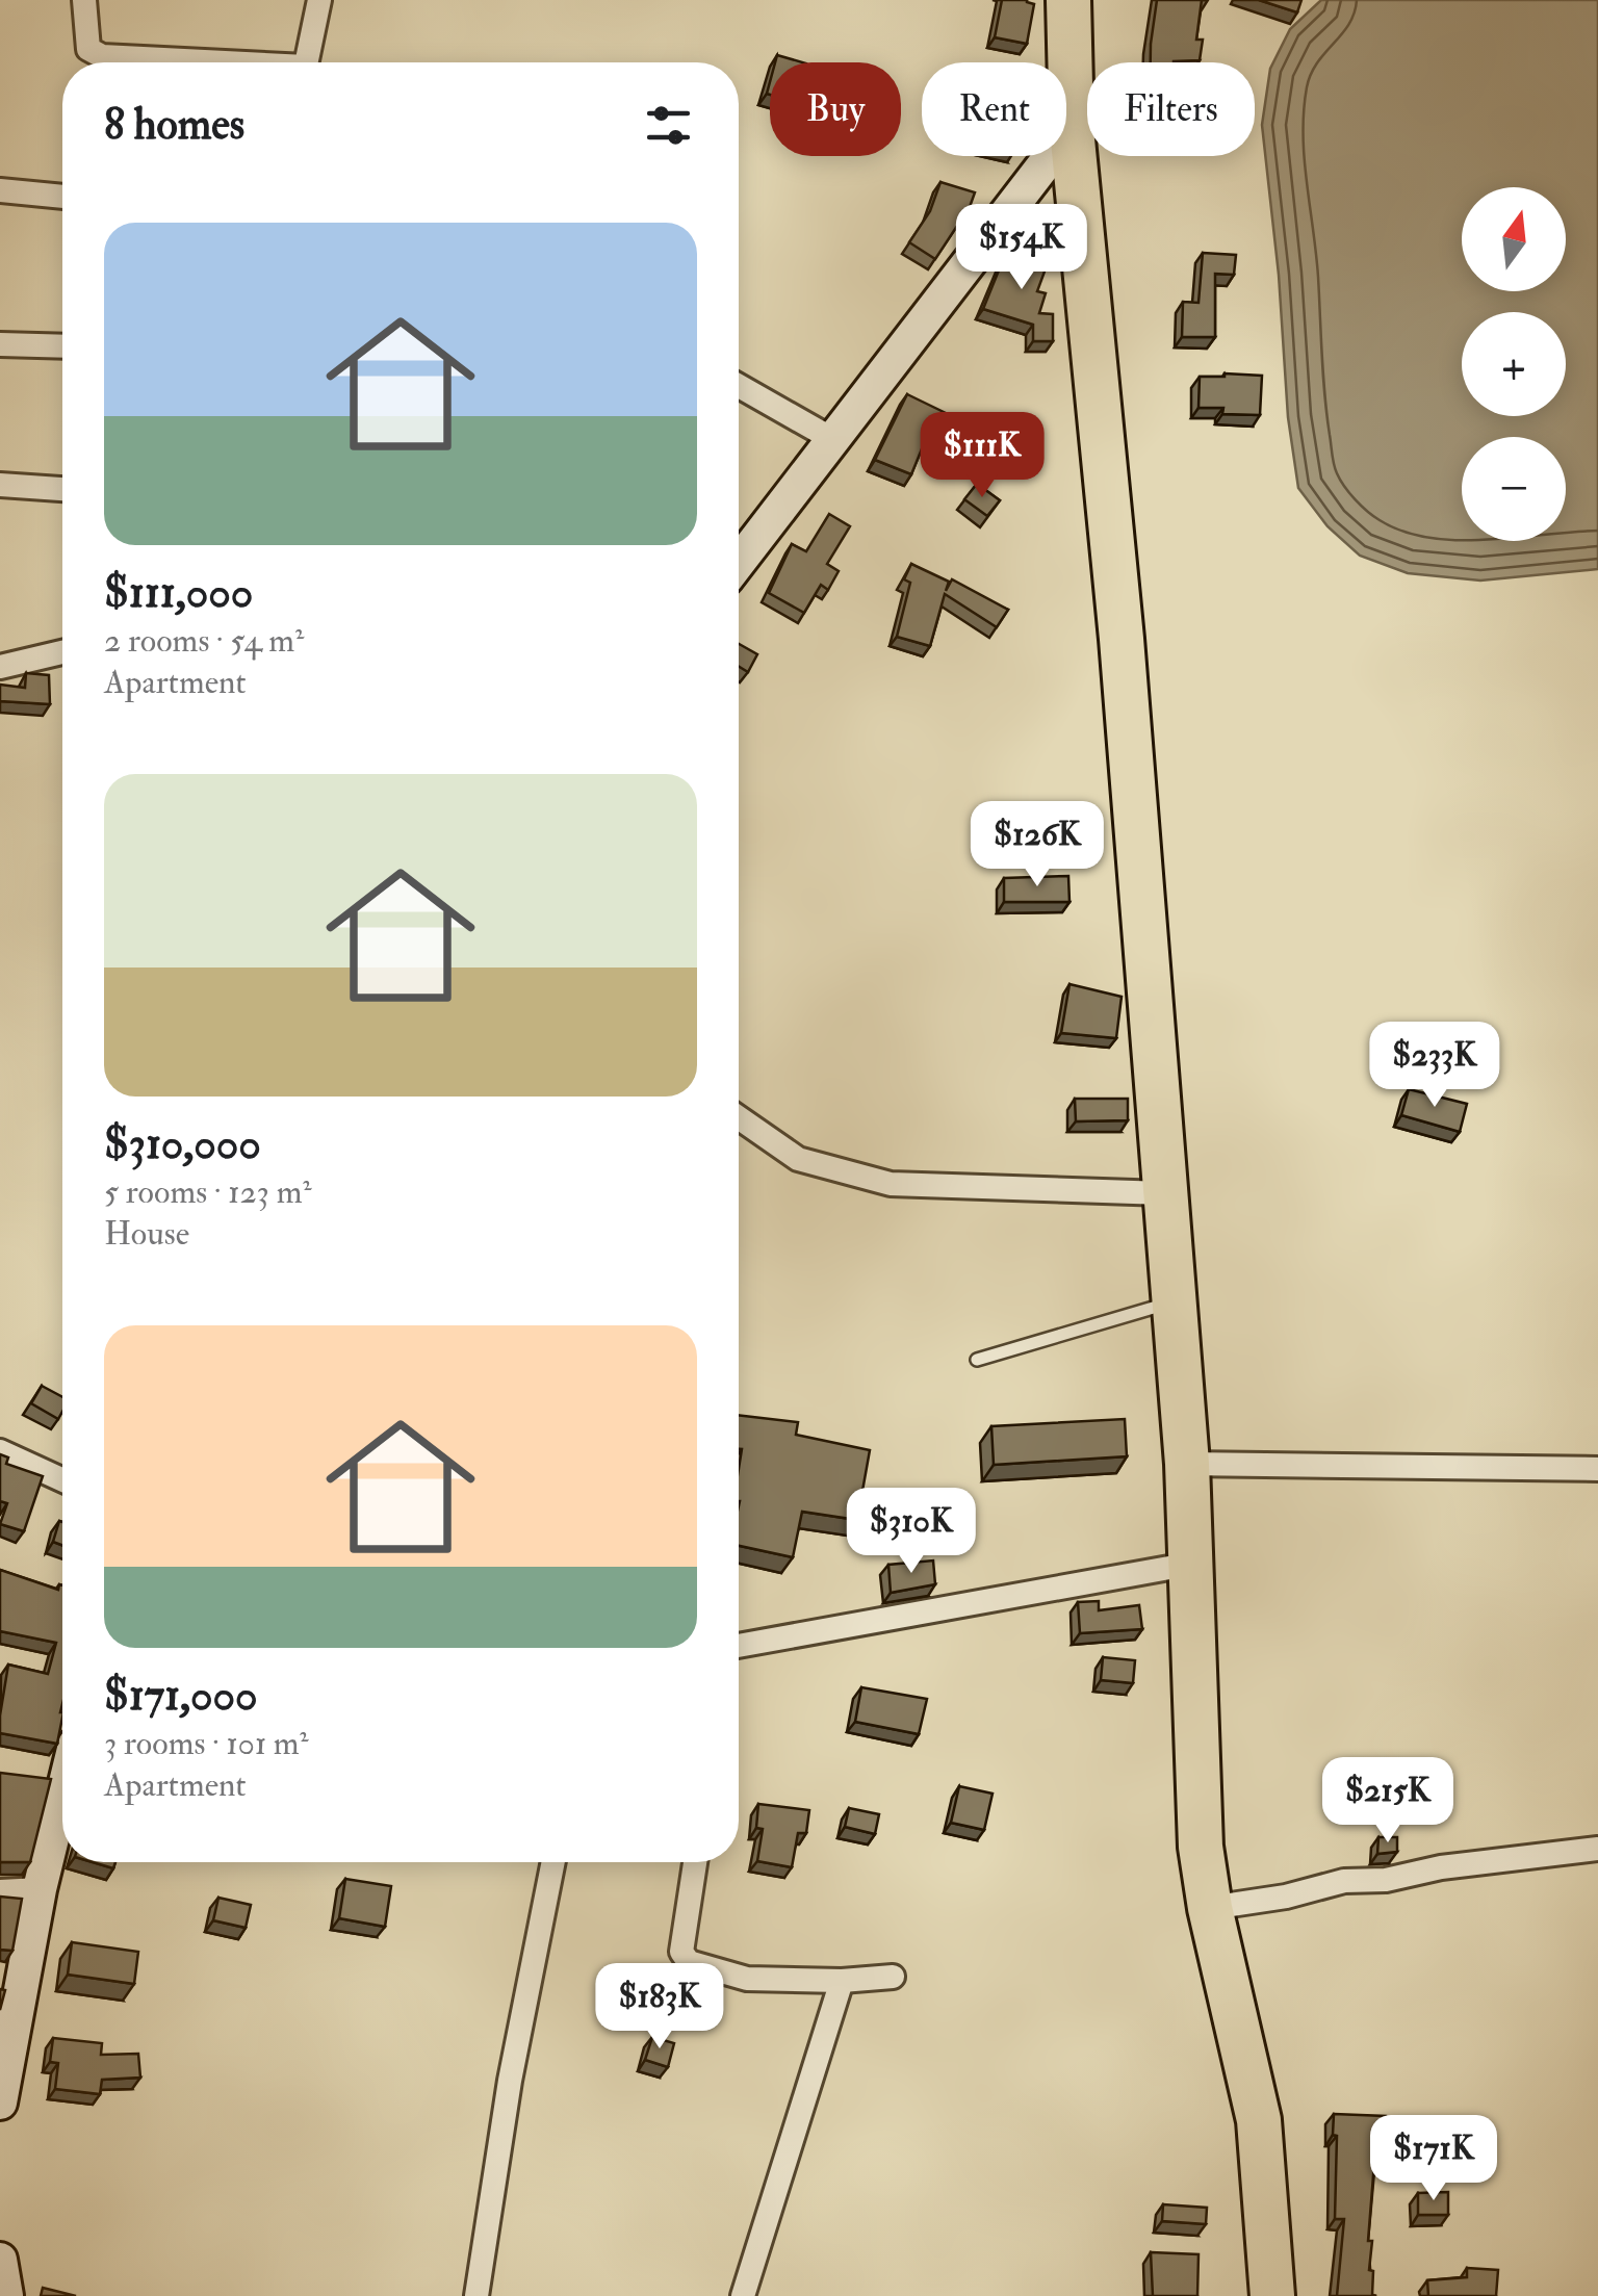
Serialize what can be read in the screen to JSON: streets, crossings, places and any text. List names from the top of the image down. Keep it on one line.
{"north":"top","page":{"chip":["Buy","Rent","Filters"],"heading":"8 homes","map_buttons":["+","−"],"list":[{"name":"$111,000","note":"2 rooms · 54 m² · Apartment"},{"name":"$310,000","note":"5 rooms · 123 m² · House"},{"name":"$171,000","note":"3 rooms · 101 m² · Apartment"}],"price":["$154K","$111K","$126K","$233K","$310K","$215K","$183K","$171K"]}}
